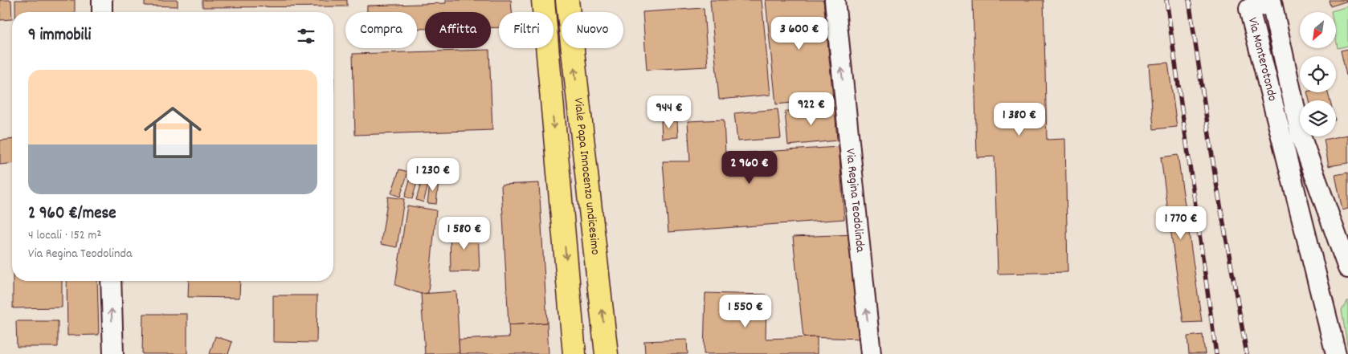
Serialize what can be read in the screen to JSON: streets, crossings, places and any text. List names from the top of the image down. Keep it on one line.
{"streets":{"main road":["Viale Papa Innocenzo undicesimo"],"street":["Via Monterotondo","Via Regina Teodolinda"]},"one_way":["Via Regina Teodolinda"],"north":"bottom left","page":{"chip":["Compra","Affitta","Filtri","Nuovo"],"heading":"9 immobili","price":["3 600 €","922 €","944 €","1 380 €","2 960 €","1 230 €","1 770 €","1 580 €","1 550 €"],"list":[{"name":"2 960 €/mese","note":"4 locali · 152 m² · Via Regina Teodolinda"}]}}
